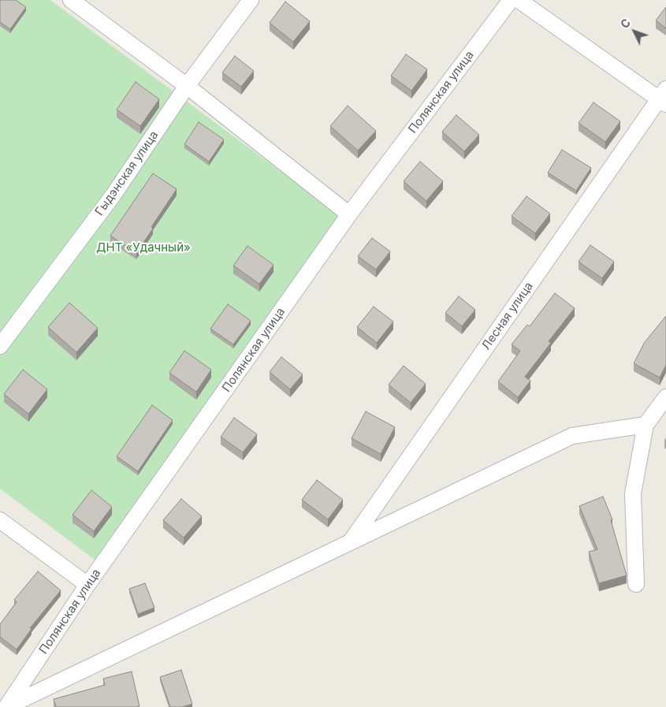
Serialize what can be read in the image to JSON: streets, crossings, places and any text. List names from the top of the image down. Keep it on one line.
{"streets":{"street":["Полянская улица","Гыдэнская улица","Лесная улица"]},"parks":["ДНТ «Удачный»"],"north":"top left"}
